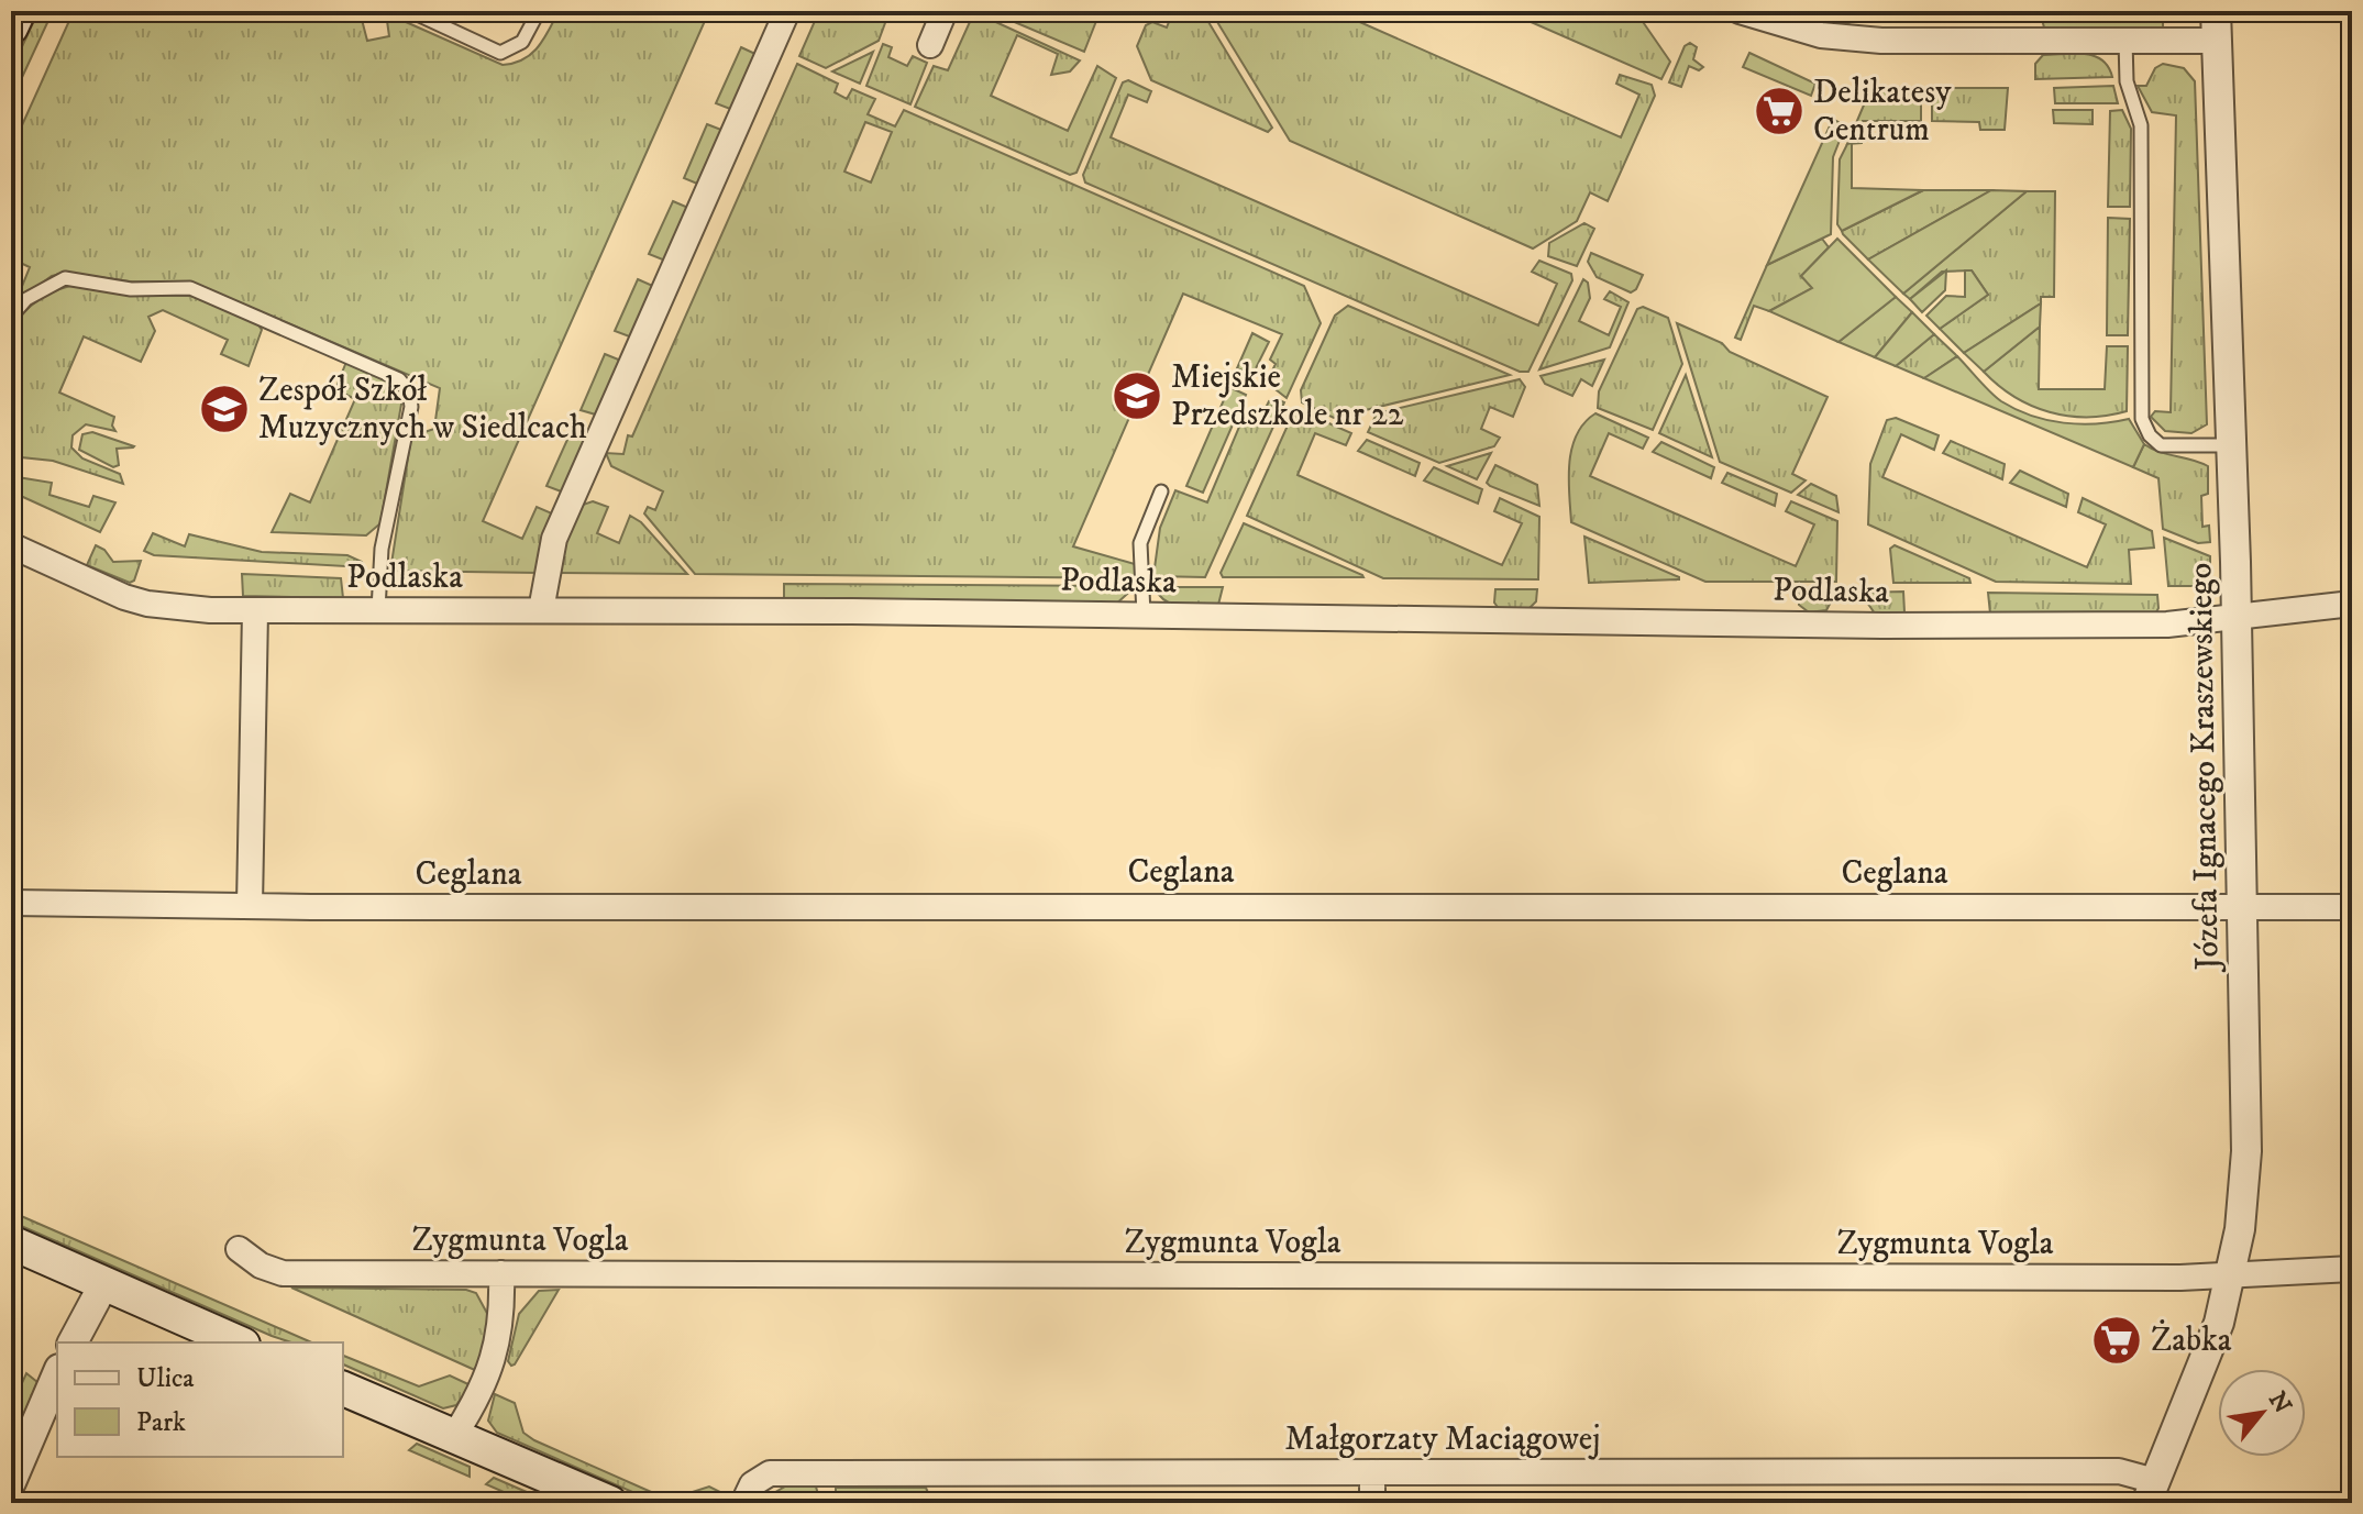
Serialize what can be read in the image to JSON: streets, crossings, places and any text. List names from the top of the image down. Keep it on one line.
{"streets":{"street":["Podlaska","Józefa Ignacego Kraszewskiego","Ceglana","Zygmunta Vogla","Małgorzaty Maciągowej"]},"crossings":[["Podlaska","Józefa Ignacego Kraszewskiego"],["Józefa Ignacego Kraszewskiego","Ceglana"],["Józefa Ignacego Kraszewskiego","Zygmunta Vogla"],["Józefa Ignacego Kraszewskiego","Małgorzaty Maciągowej"]],"places":{"supermarket":["Delikatesy Centrum","Żabka"],"school or university":["Miejskie Przedszkole nr 22","Zespół Szkół Muzycznych w Siedlcach"]},"legend":["Ulica","Park"],"north":"top right"}
